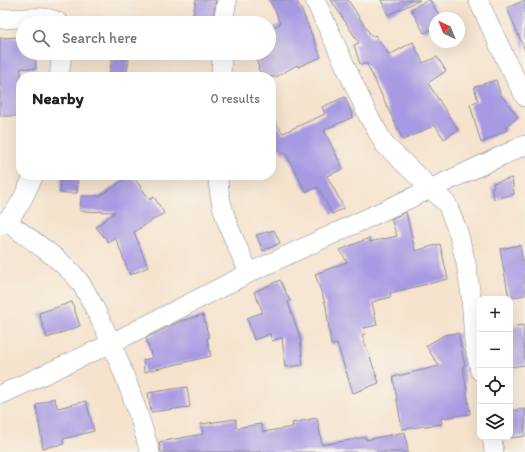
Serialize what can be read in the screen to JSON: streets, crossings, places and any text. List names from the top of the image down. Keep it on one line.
{"north":"top left","page":{"search":"Search here","heading":["Nearby","0 results"],"map_buttons":["+","−"]}}
